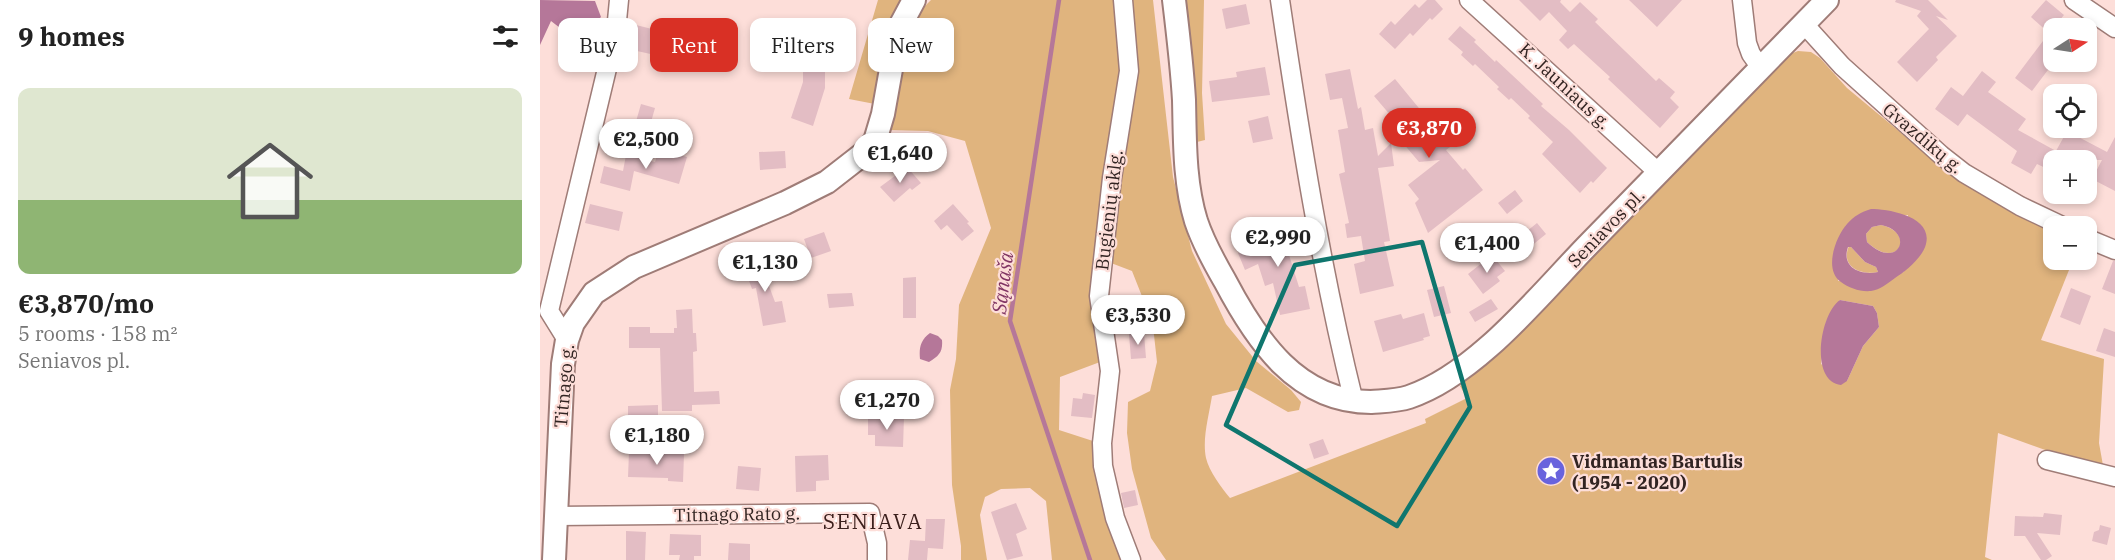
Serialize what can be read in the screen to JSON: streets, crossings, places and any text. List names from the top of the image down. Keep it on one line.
{"streets":{"main road":["Seniavos pl.","Titnago g."],"street":["K. Jauniaus g.","Gvazdikų g.","Bugienių aklg.","Titnago Rato g."]},"crossings":[["K. Jauniaus g.","Seniavos pl."],["Gvazdikų g.","Seniavos pl."],["Titnago g.","Titnago Rato g."]],"districts":["SENIAVA"],"water":["Sąnaša"],"places":{"place":["Vidmantas Bartulis (1954 - 2020)"]},"north":"right","page":{"heading":"9 homes","map_buttons":["+","−"],"chip":["Buy","Rent","Filters","New"],"list":[{"name":"€3,870/mo","note":"5 rooms · 158 m² · Seniavos pl."}],"price":["€3,870","€2,500","€1,640","€2,990","€1,400","€1,130","€3,530","€1,270","€1,180"]}}
